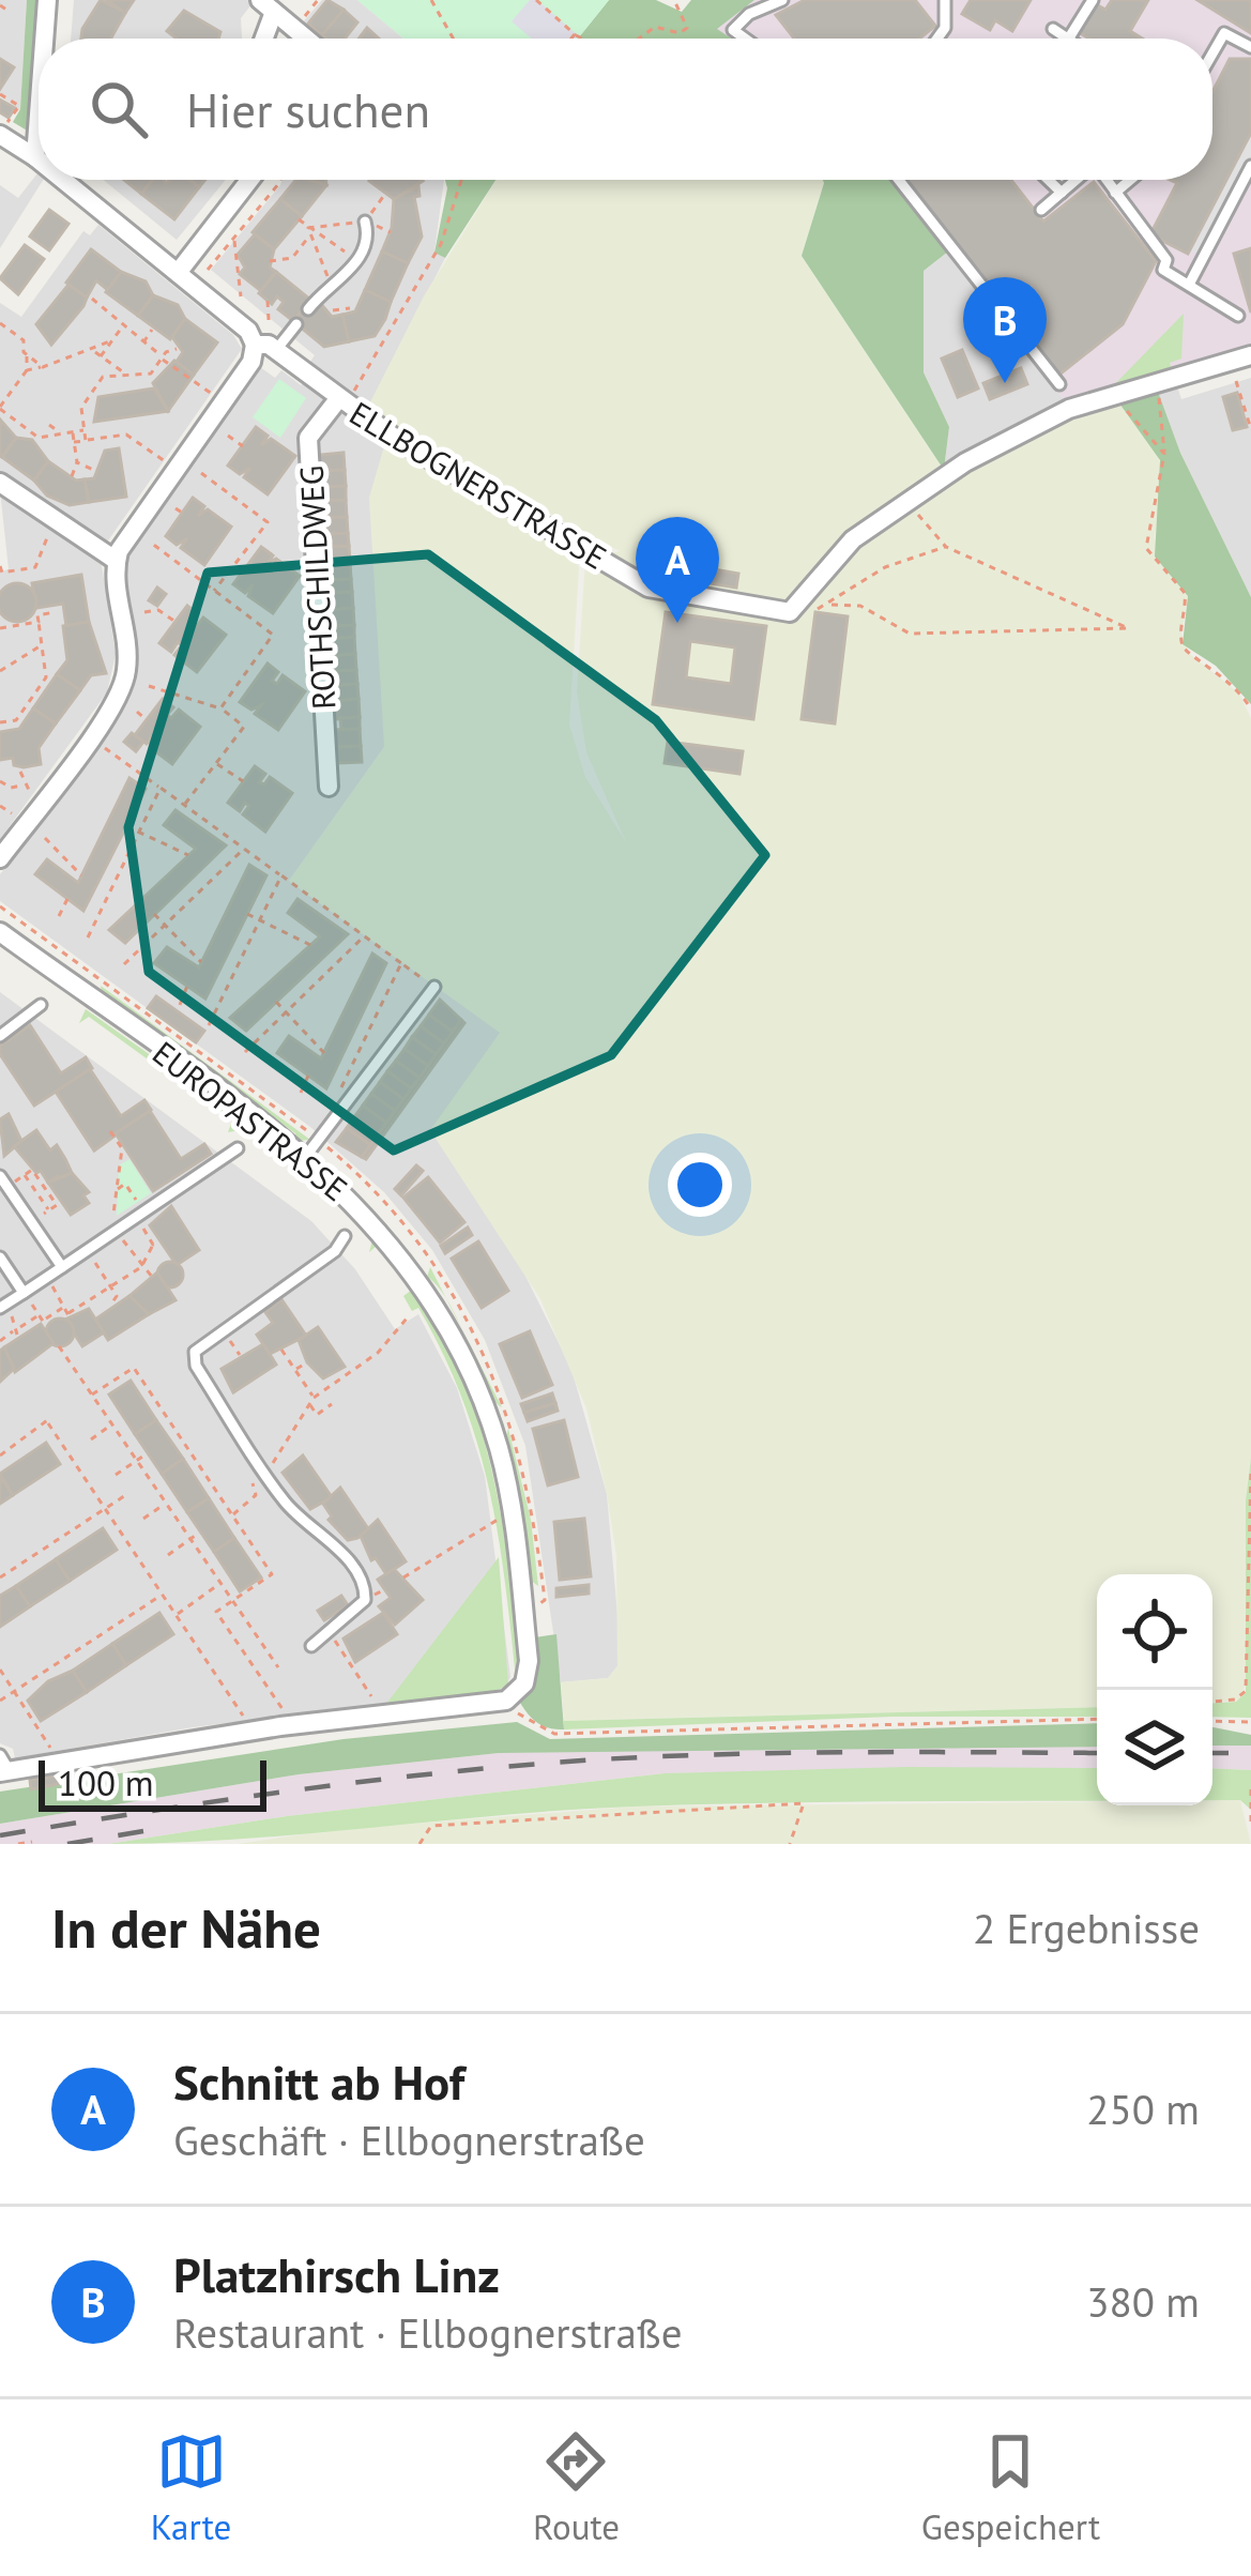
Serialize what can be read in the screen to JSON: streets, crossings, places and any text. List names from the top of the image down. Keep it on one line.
{"streets":{"street":["ELLBOGNERSTRASSE","ROTHSCHILDWEG","EUROPASTRASSE"]},"crossings":[["ELLBOGNERSTRASSE","ROTHSCHILDWEG"]],"scale_bar":"100 m","page":{"search":"Hier suchen","pins":["B","A"],"scale":"100 m","heading":["In der Nähe","2 Ergebnisse"],"list":[{"mark":"A","name":"Schnitt ab Hof","note":"Geschäft · Ellbognerstraße","value":"250 m"},{"mark":"B","name":"Platzhirsch Linz","note":"Restaurant · Ellbognerstraße","value":"380 m"}],"nav":["Karte","Route","Gespeichert"]}}
